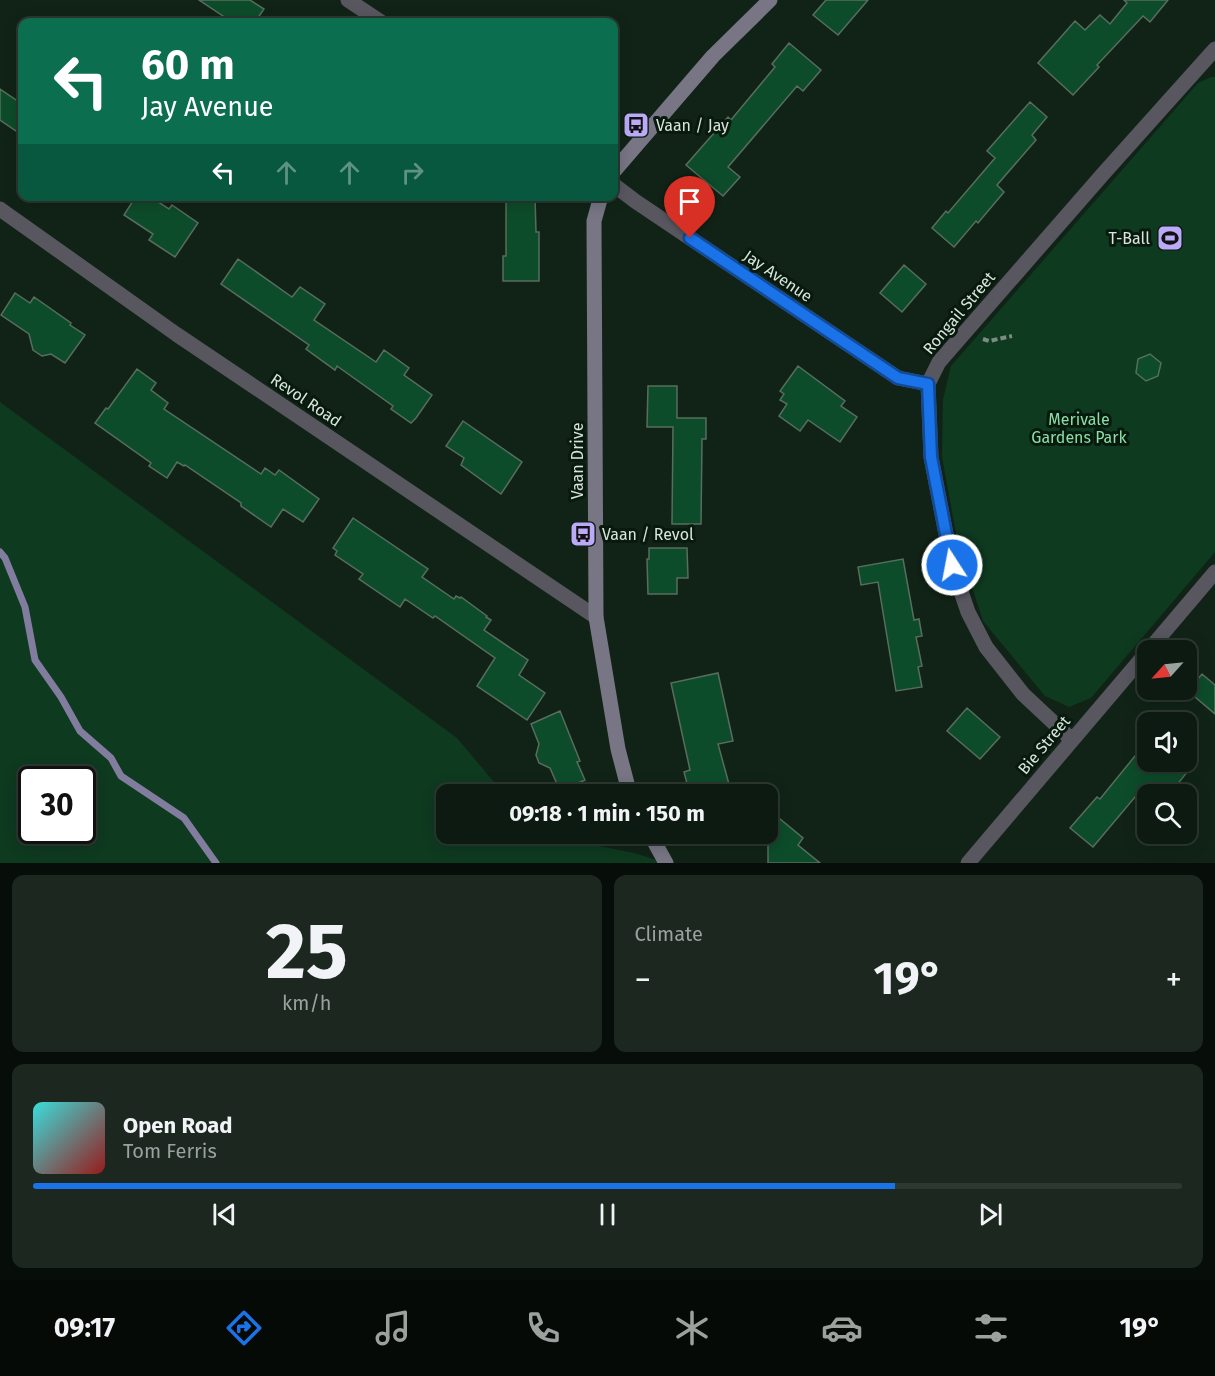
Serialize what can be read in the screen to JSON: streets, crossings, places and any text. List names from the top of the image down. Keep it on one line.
{"streets":{"street":["Jay Avenue","Rongail Street","Revol Road","Vaan Drive","Bie Street"]},"crossings":[["Jay Avenue","Rongail Street"],["Revol Road","Vaan Drive"]],"parks":["Merivale Gardens Park"],"places":{"bus stop":["Vaan / Jay","Vaan / Revol"],"sports":["T-Ball"]},"north":"bottom left","page":{"turn":["60 m","Jay Avenue"],"limit":"30","trip":"09:18 · 1 min · 150 m","tile":[["25","km/h"],"Climate"],"heat":["−","19°","+"],"song":["Open Road","Tom Ferris"],"tabs":["09:17","19°"]}}
